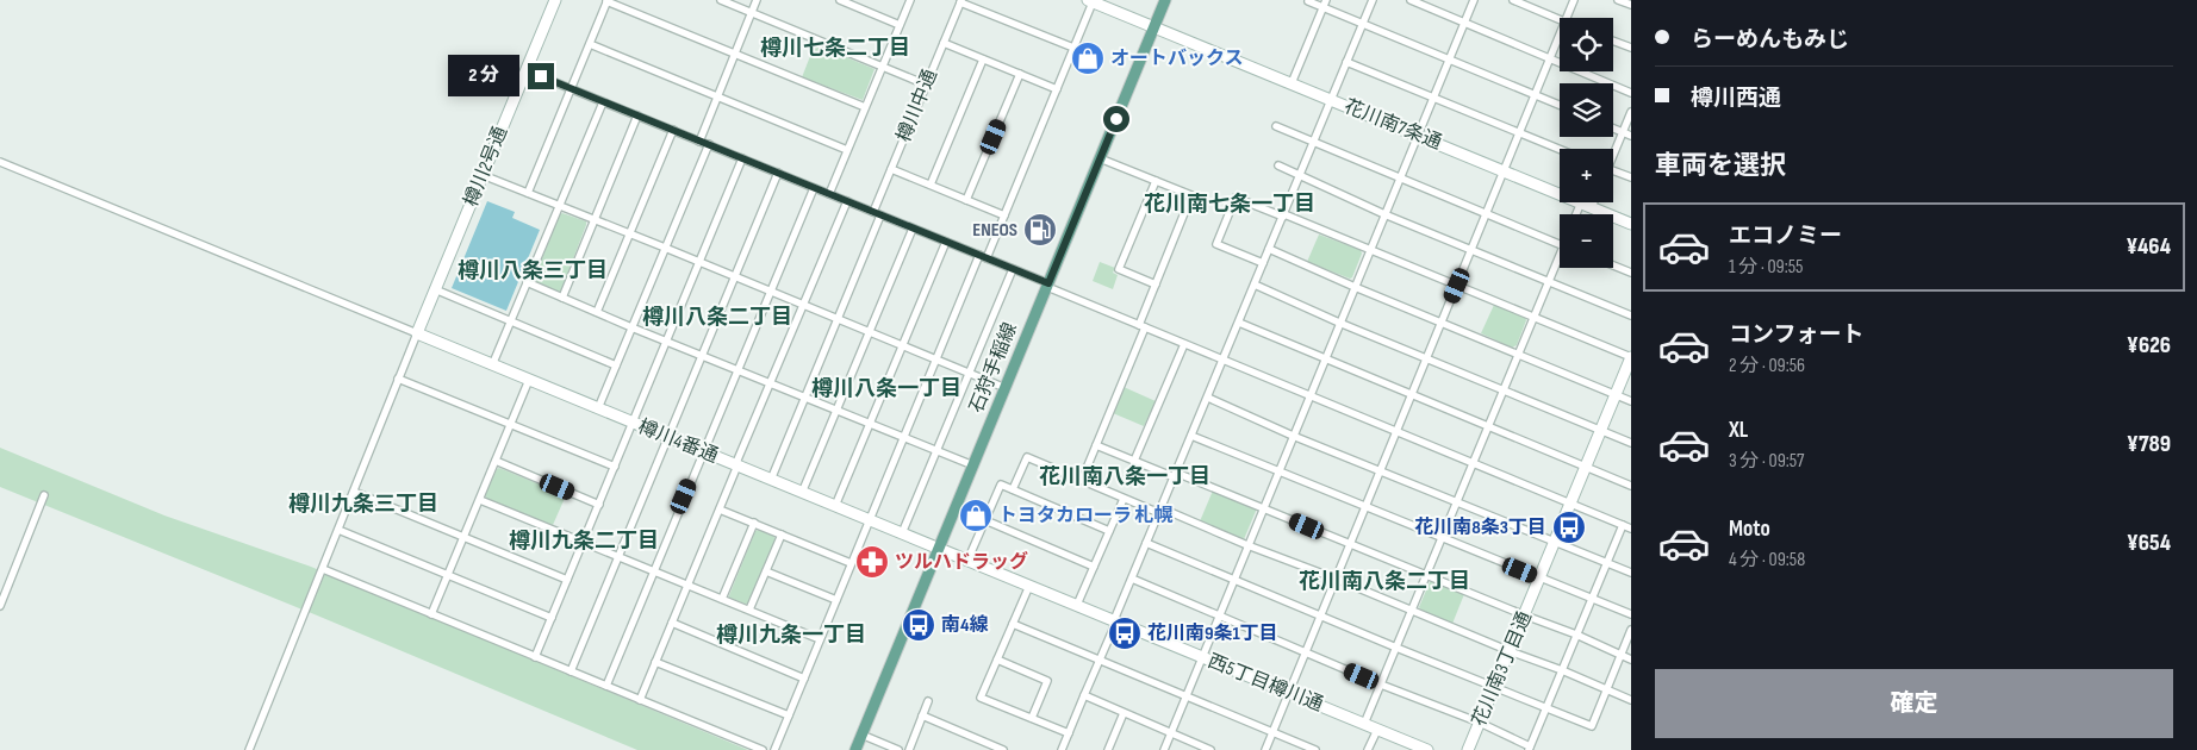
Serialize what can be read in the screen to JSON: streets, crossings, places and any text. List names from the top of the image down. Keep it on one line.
{"streets":{"main road":["石狩手稲線"],"street":["樽川中通","花川南7条通","樽川2号通","樽川4番通","花川南3丁目通","西5丁目樽川通"]},"crossings":[["樽川中通","樽川4番通"],["花川南7条通","石狩手稲線"],["樽川2号通","樽川4番通"],["石狩手稲線","樽川4番通"],["石狩手稲線","西5丁目樽川通"],["樽川4番通","西5丁目樽川通"]],"districts":["樽川七条二丁目","花川南七条一丁目","樽川八条三丁目","樽川八条二丁目","樽川八条一丁目","花川南八条一丁目","樽川九条三丁目","樽川九条二丁目","花川南八条二丁目","樽川九条一丁目"],"places":{"shop":["オートバックス","トヨタカローラ 札幌"],"fuel station":["ENEOS"],"bus stop":["花川南8条3丁目","南4線","花川南9条1丁目"],"pharmacy":["ツルハドラッグ"]},"page":{"banner":["らーめんもみじ","樽川西通"],"map_buttons":["+","−"],"bubble":"2 分","heading":"車両を選択","list":[{"name":"エコノミー","note":"1 分 · 09:55","value":"¥464"},{"name":"コンフォート","note":"2 分 · 09:56","value":"¥626"},{"name":"XL","note":"3 分 · 09:57","value":"¥789"},{"name":"Moto","note":"4 分 · 09:58","value":"¥654"}],"buttons":"確定"}}
